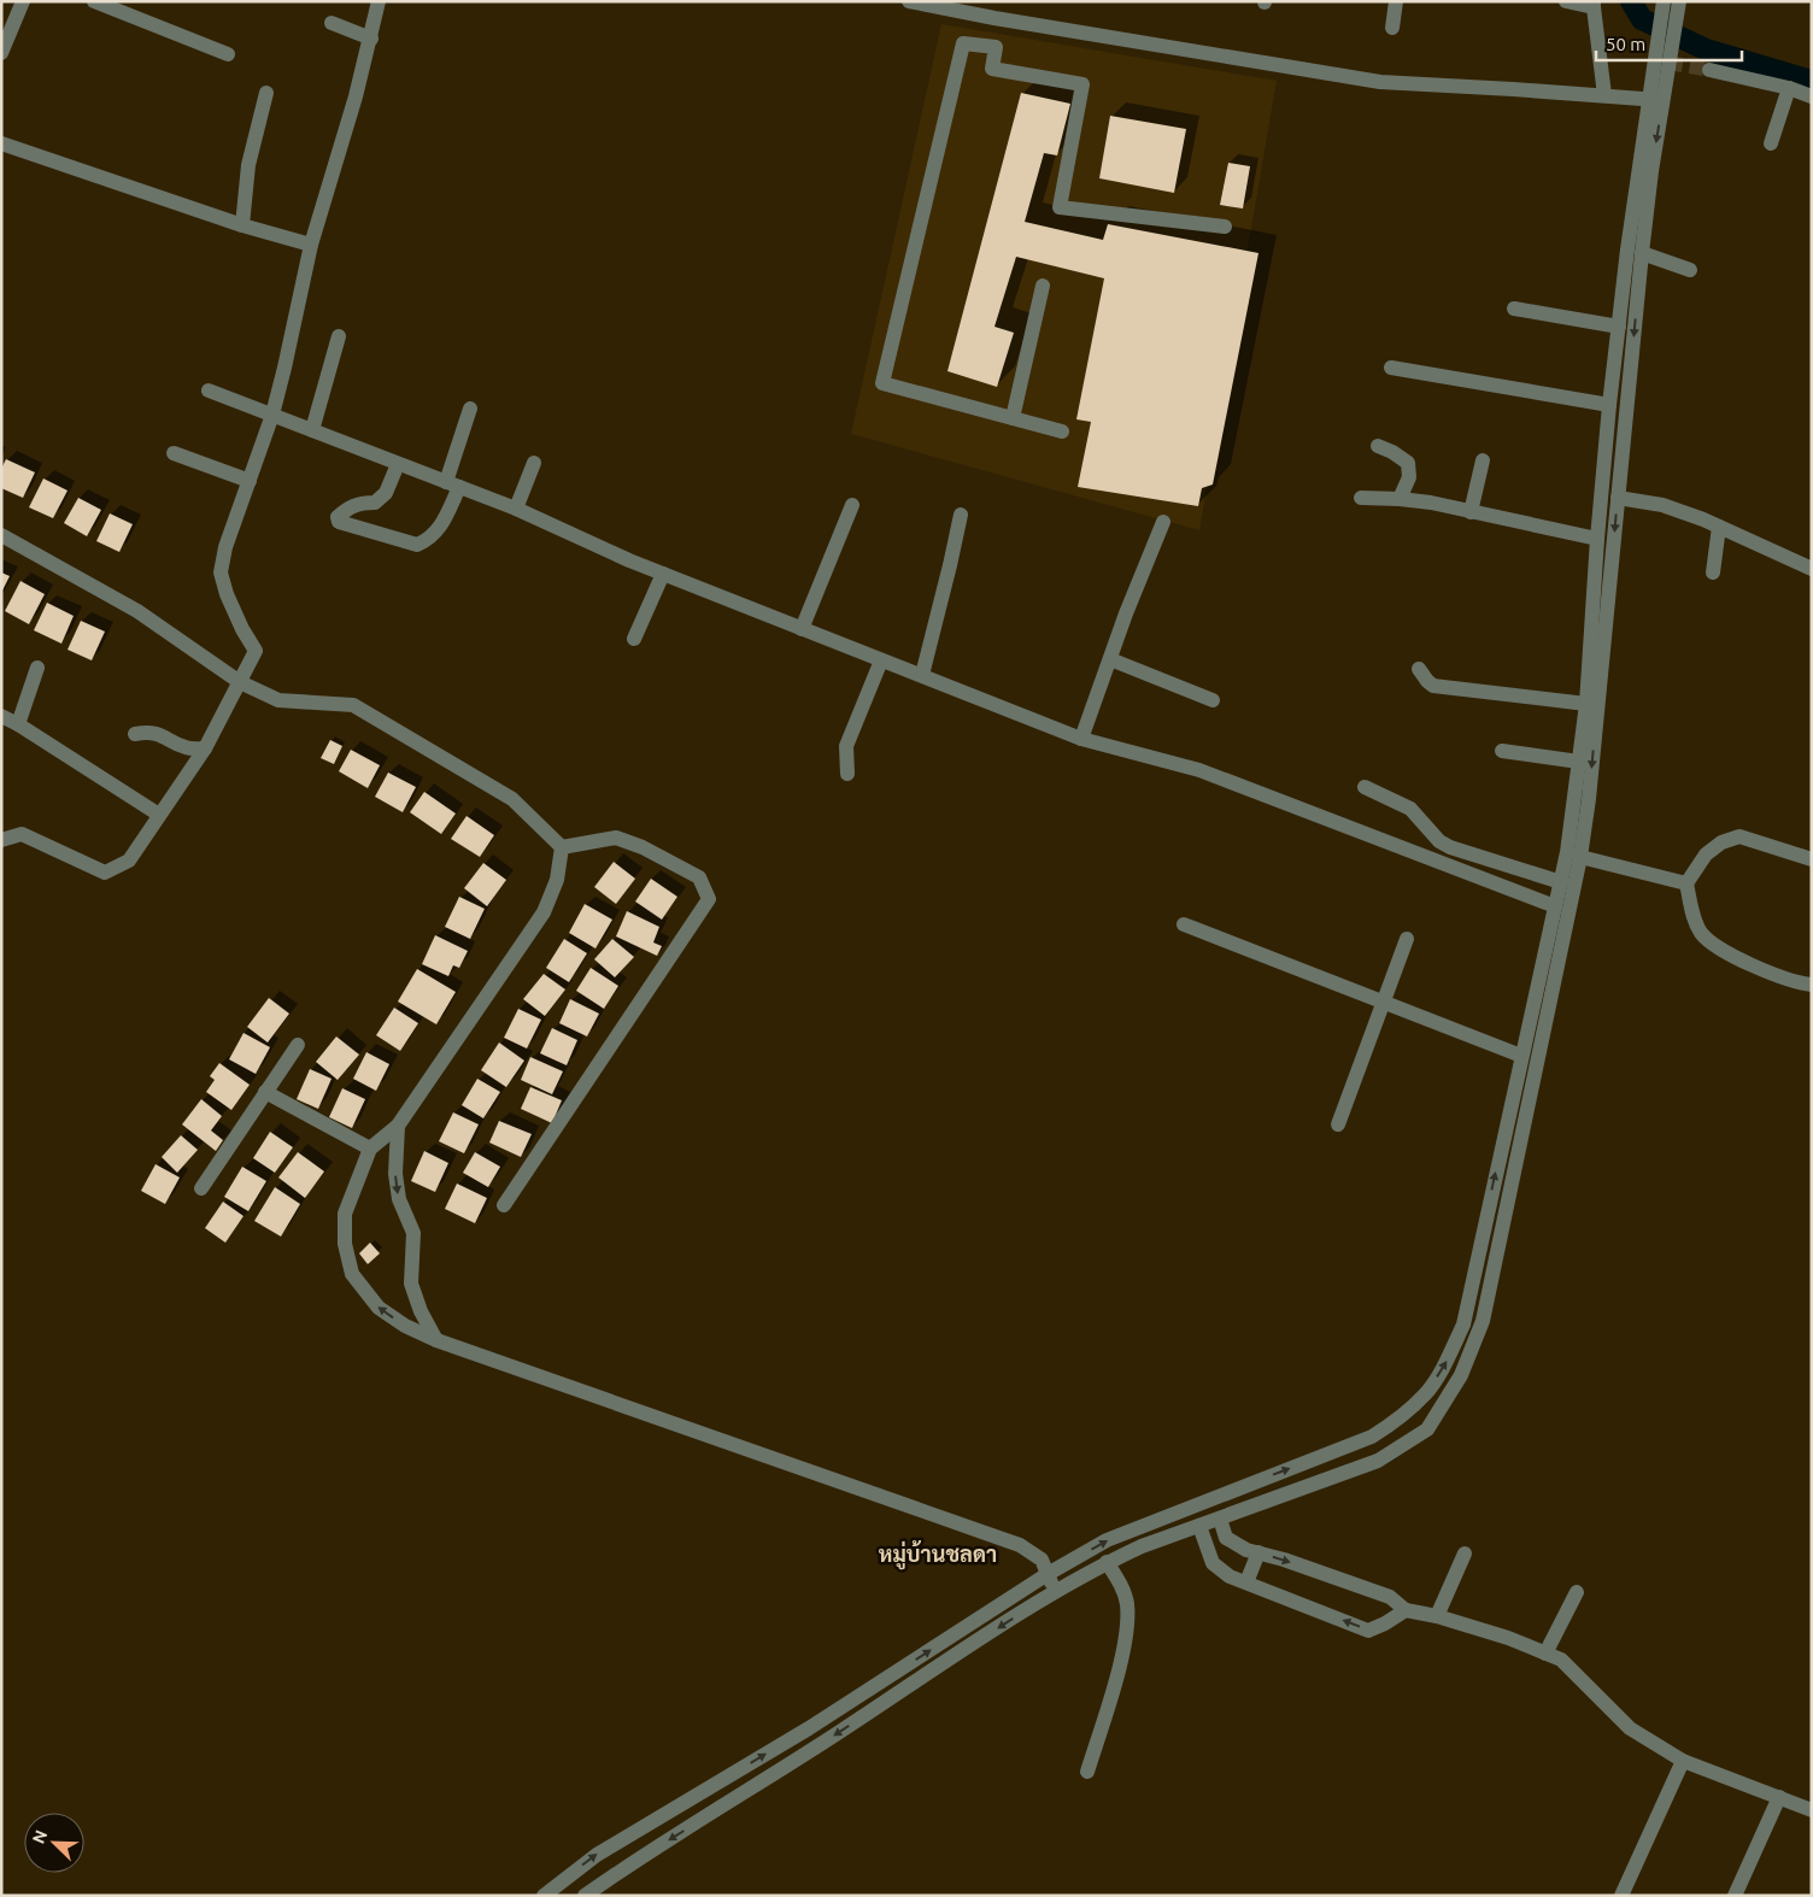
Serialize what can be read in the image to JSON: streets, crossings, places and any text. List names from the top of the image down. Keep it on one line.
{"districts":["หมู่บ้านชลดา"],"scale_bar":"50 m","north":"top left"}
